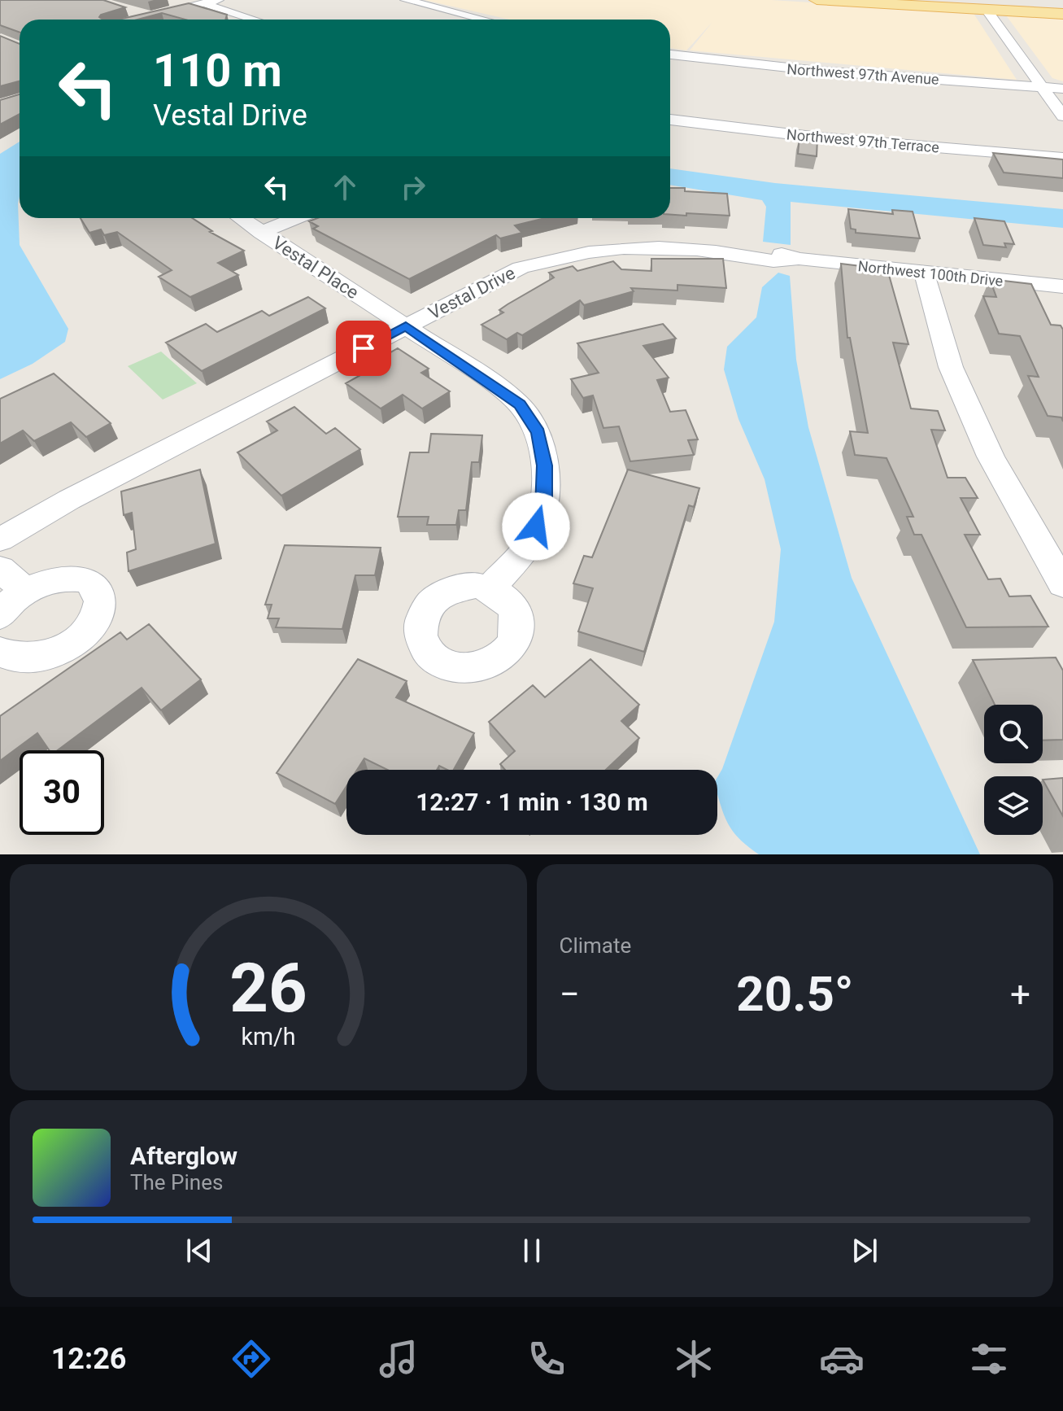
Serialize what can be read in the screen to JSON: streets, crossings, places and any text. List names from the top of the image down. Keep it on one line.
{"streets":{"street":["Northwest 97th Avenue","Northwest 97th Terrace","Vestal Place","Northwest 100th Drive","Vestal Drive"]},"crossings":[["Vestal Place","Vestal Drive"],["Northwest 100th Drive","Vestal Drive"]],"page":{"turn":["110 m","Vestal Drive"],"limit":"30","trip":"12:27 · 1 min · 130 m","tile":"Climate","heat":["−","20.5°","+"],"song":["Afterglow","The Pines"],"tabs":"12:26","gauge":["26","km/h"]}}
